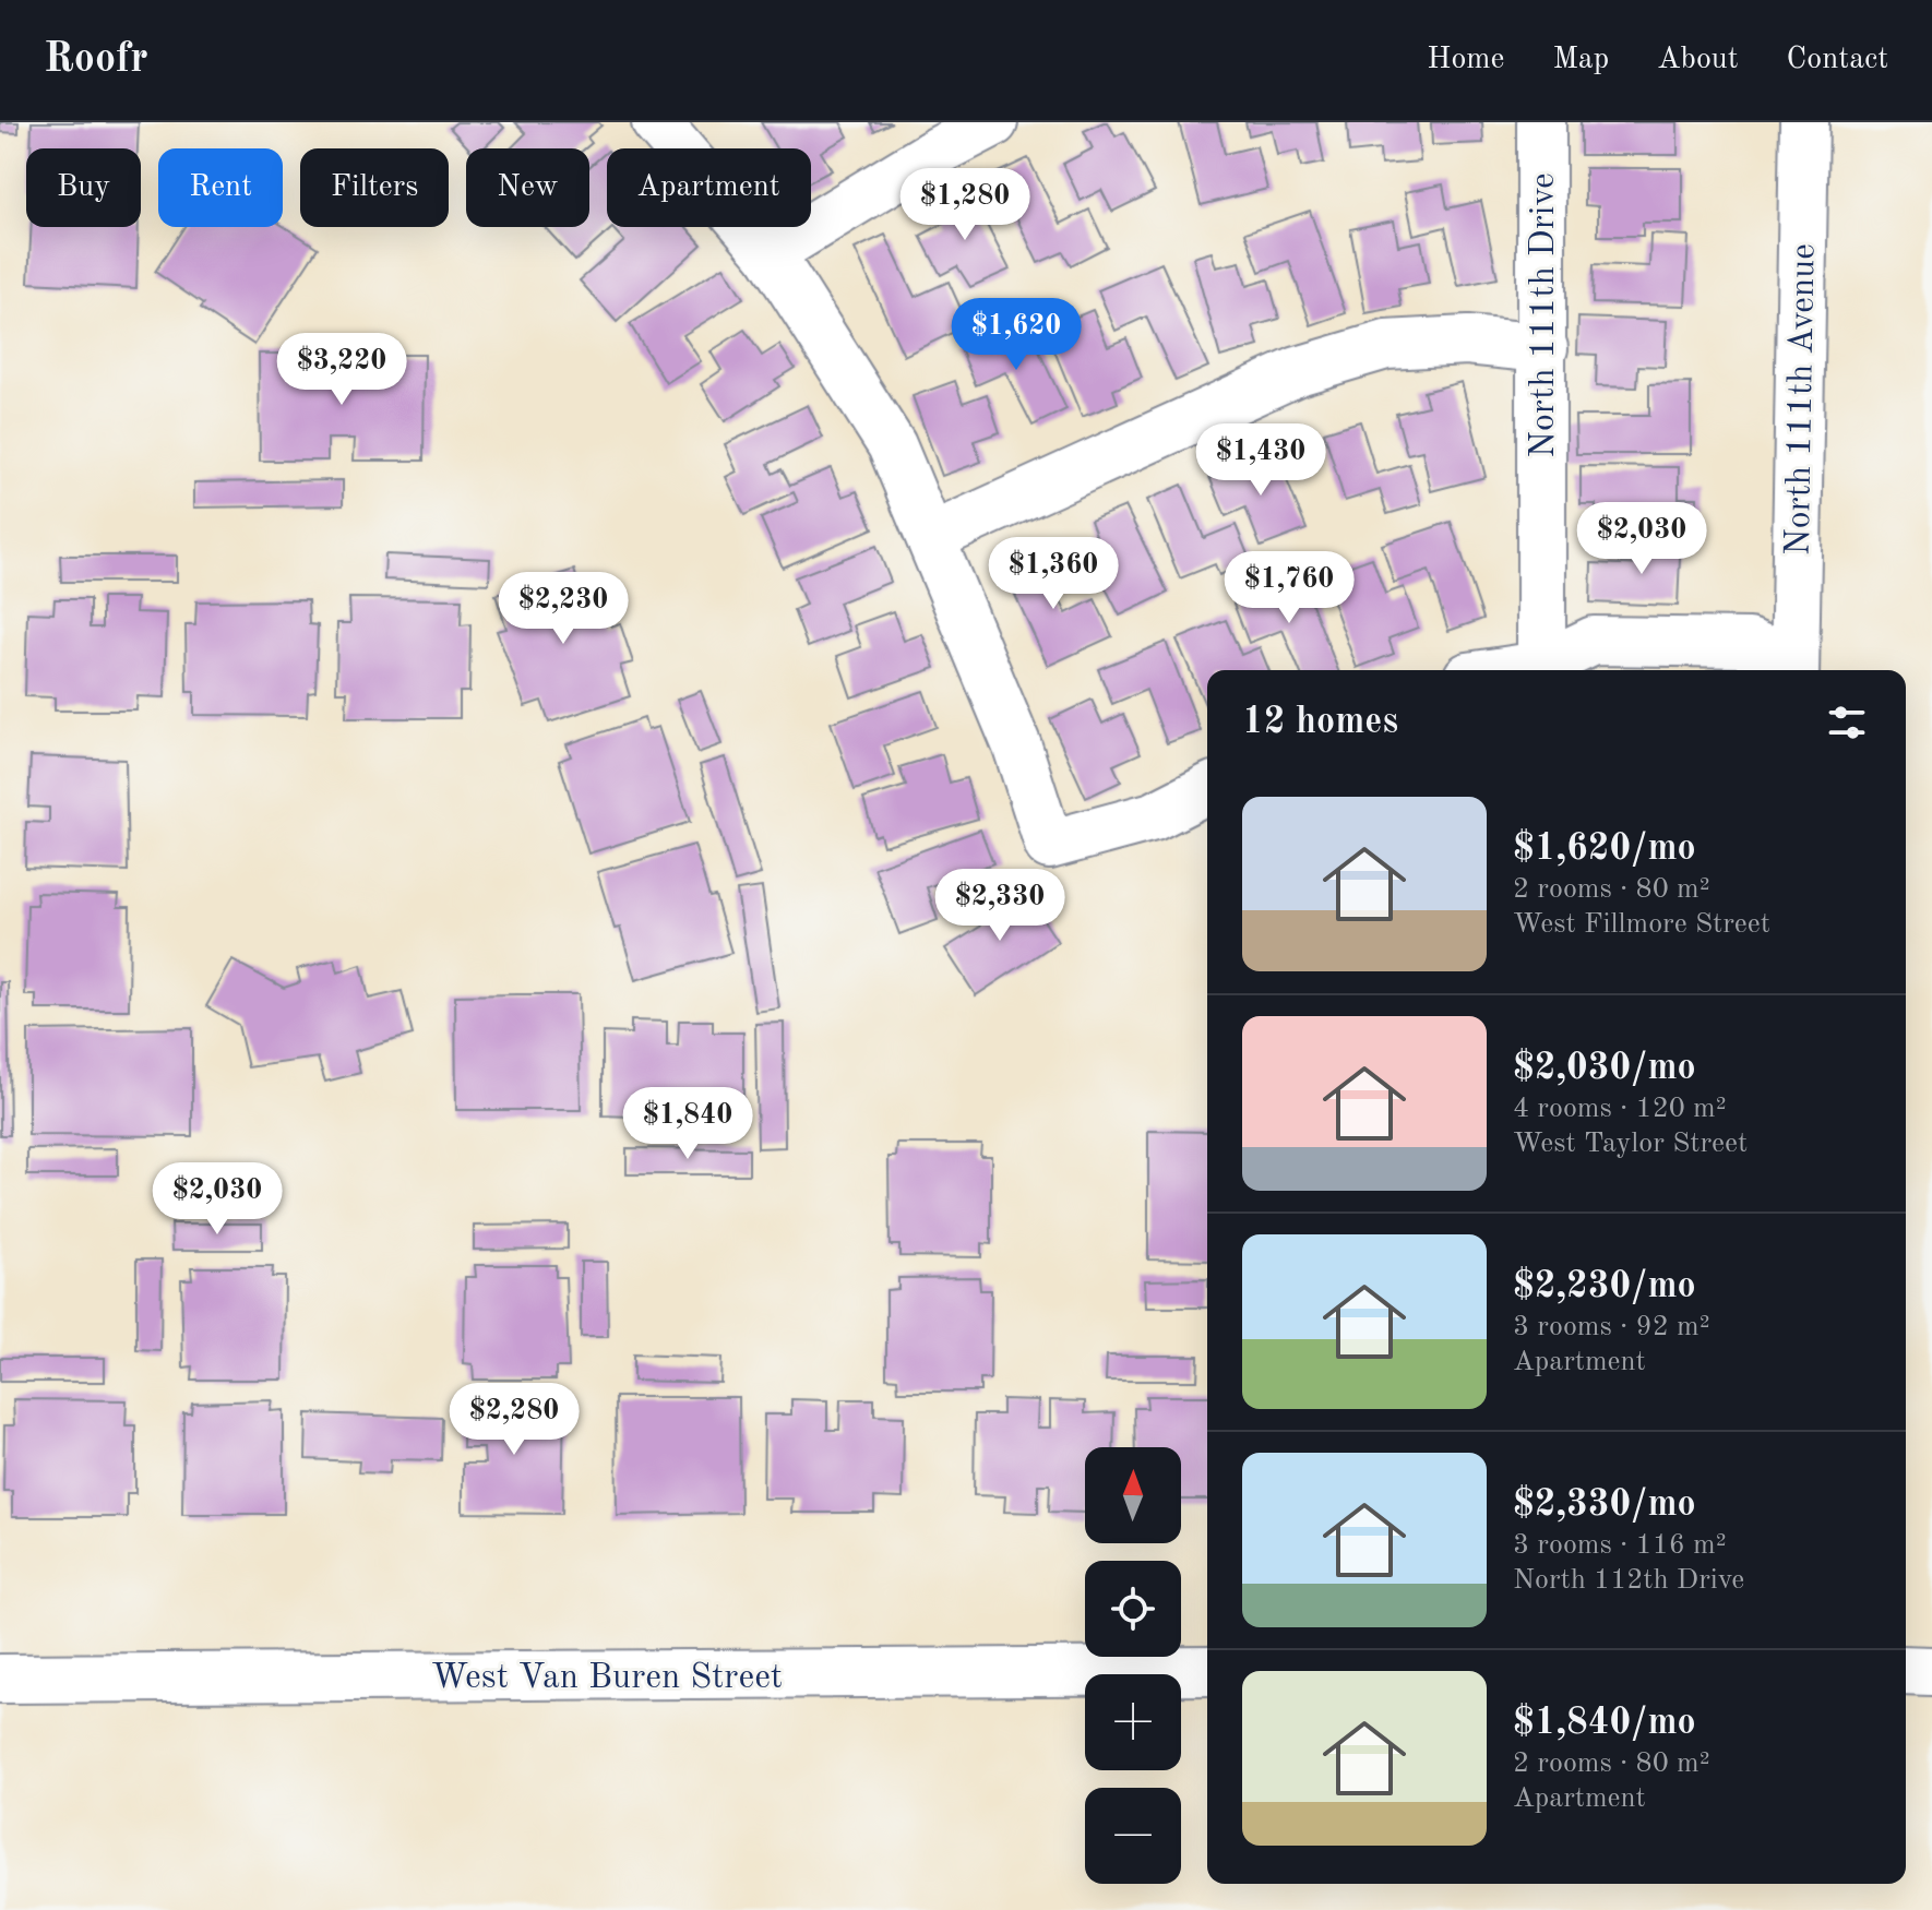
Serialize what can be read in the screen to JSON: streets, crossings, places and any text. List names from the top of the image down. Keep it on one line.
{"streets":{"street":["North 111th Drive","North 111th Avenue","West Van Buren Street"]},"north":"top","page":{"header":"Roofr","nav":["Home","Map","About","Contact"],"chip":["Buy","Rent","Filters","New","Apartment"],"price":["$1,280","$1,620","$3,220","$1,430","$2,030","$1,360","$1,760","$2,230","$2,330","$1,840","$2,030","$2,280"],"heading":"12 homes","list":[{"name":"$1,620/mo","note":"2 rooms · 80 m² · West Fillmore Street"},{"name":"$2,030/mo","note":"4 rooms · 120 m² · West Taylor Street"},{"name":"$2,230/mo","note":"3 rooms · 92 m² · Apartment"},{"name":"$2,330/mo","note":"3 rooms · 116 m² · North 112th Drive"},{"name":"$1,840/mo","note":"2 rooms · 80 m² · Apartment"}],"map_buttons":["+","−"]}}
